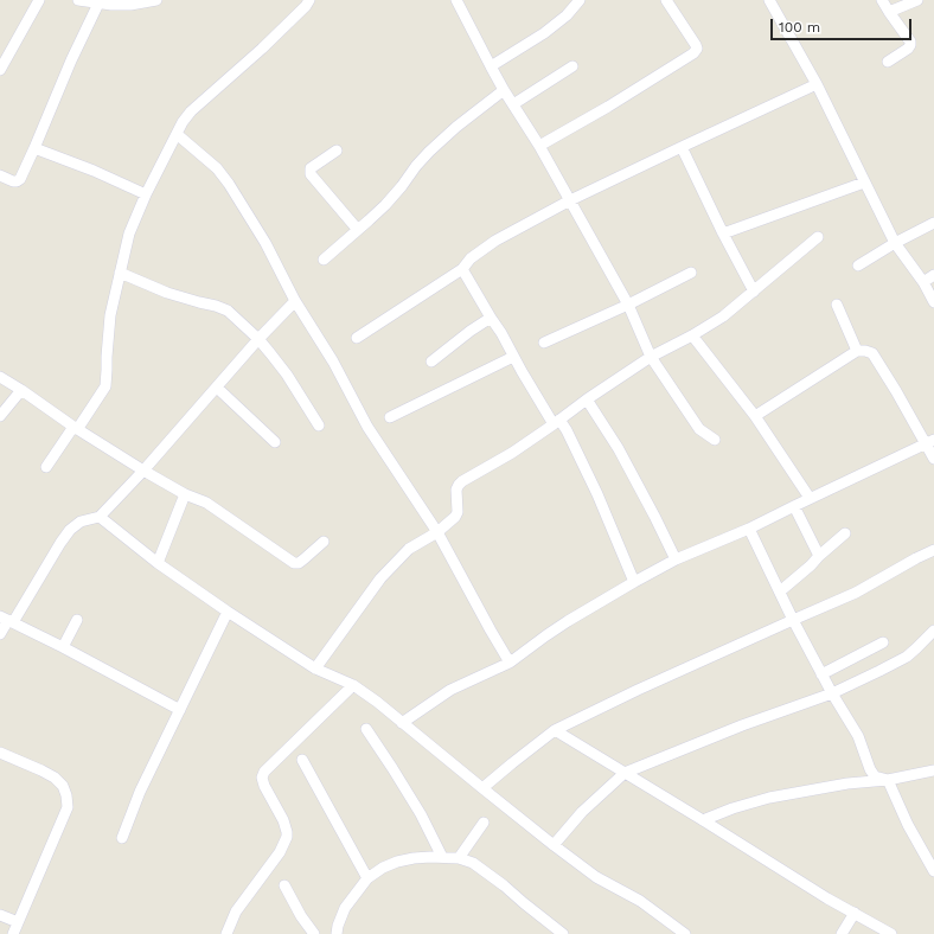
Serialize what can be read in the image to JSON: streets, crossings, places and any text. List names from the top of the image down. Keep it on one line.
{"scale_bar":"100 m"}
